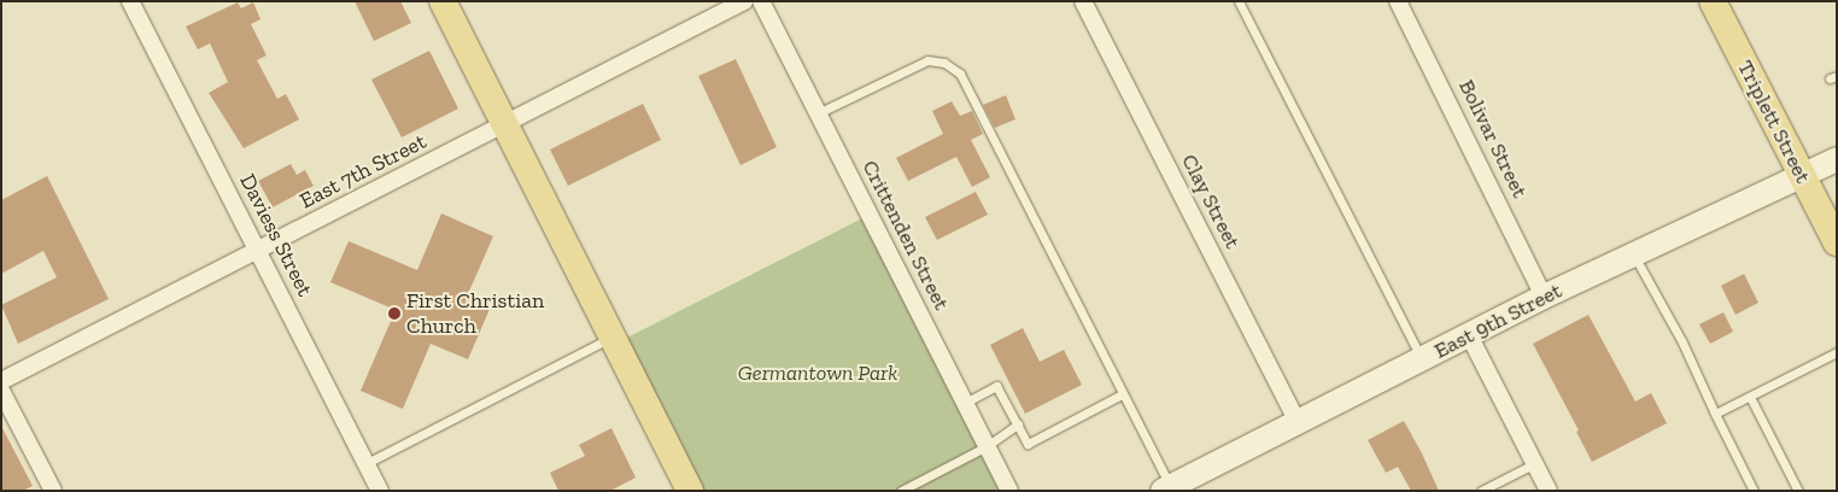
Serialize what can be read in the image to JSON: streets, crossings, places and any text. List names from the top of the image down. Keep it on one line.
{"streets":{"main road":["Triplett Street"],"street":["Bolivar Street","East 7th Street","Clay Street","Daviess Street","Crittenden Street","East 9th Street"]},"crossings":[["Triplett Street","East 9th Street"],["Bolivar Street","East 9th Street"],["East 7th Street","Daviess Street"],["Clay Street","East 9th Street"]],"parks":["Germantown Park"],"places":["First Christian Church"]}
